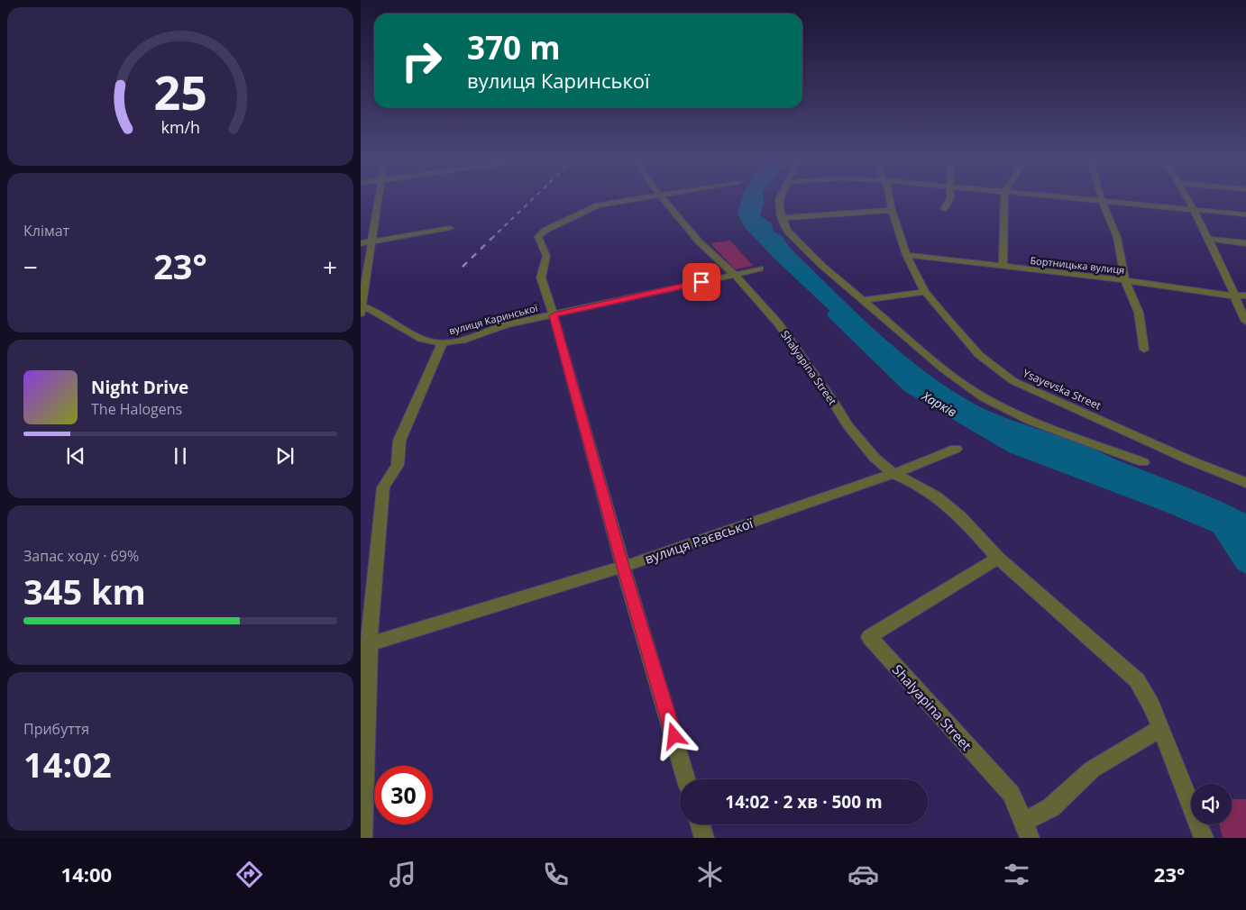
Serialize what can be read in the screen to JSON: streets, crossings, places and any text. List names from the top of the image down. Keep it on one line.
{"streets":{"street":["Бортницька вулиця","вулиця Каринської","Shalyapina Street","Ysayevska Street","вулиця Раєвської"]},"crossings":[["Бортницька вулиця","Ysayevska Street"],["вулиця Каринської","Shalyapina Street"],["Shalyapina Street","вулиця Раєвської"]],"water":["Харків"],"page":{"turn":["370 m","вулиця Каринської"],"tile":["Клімат",["Запас ходу · 69%","345 km"],["Прибуття","14:02"]],"heat":["−","23°","+"],"song":["Night Drive","The Halogens"],"limit":"30","trip":"14:02 · 2 хв · 500 m","tabs":["14:00","23°"],"gauge":["25","km/h"]}}
